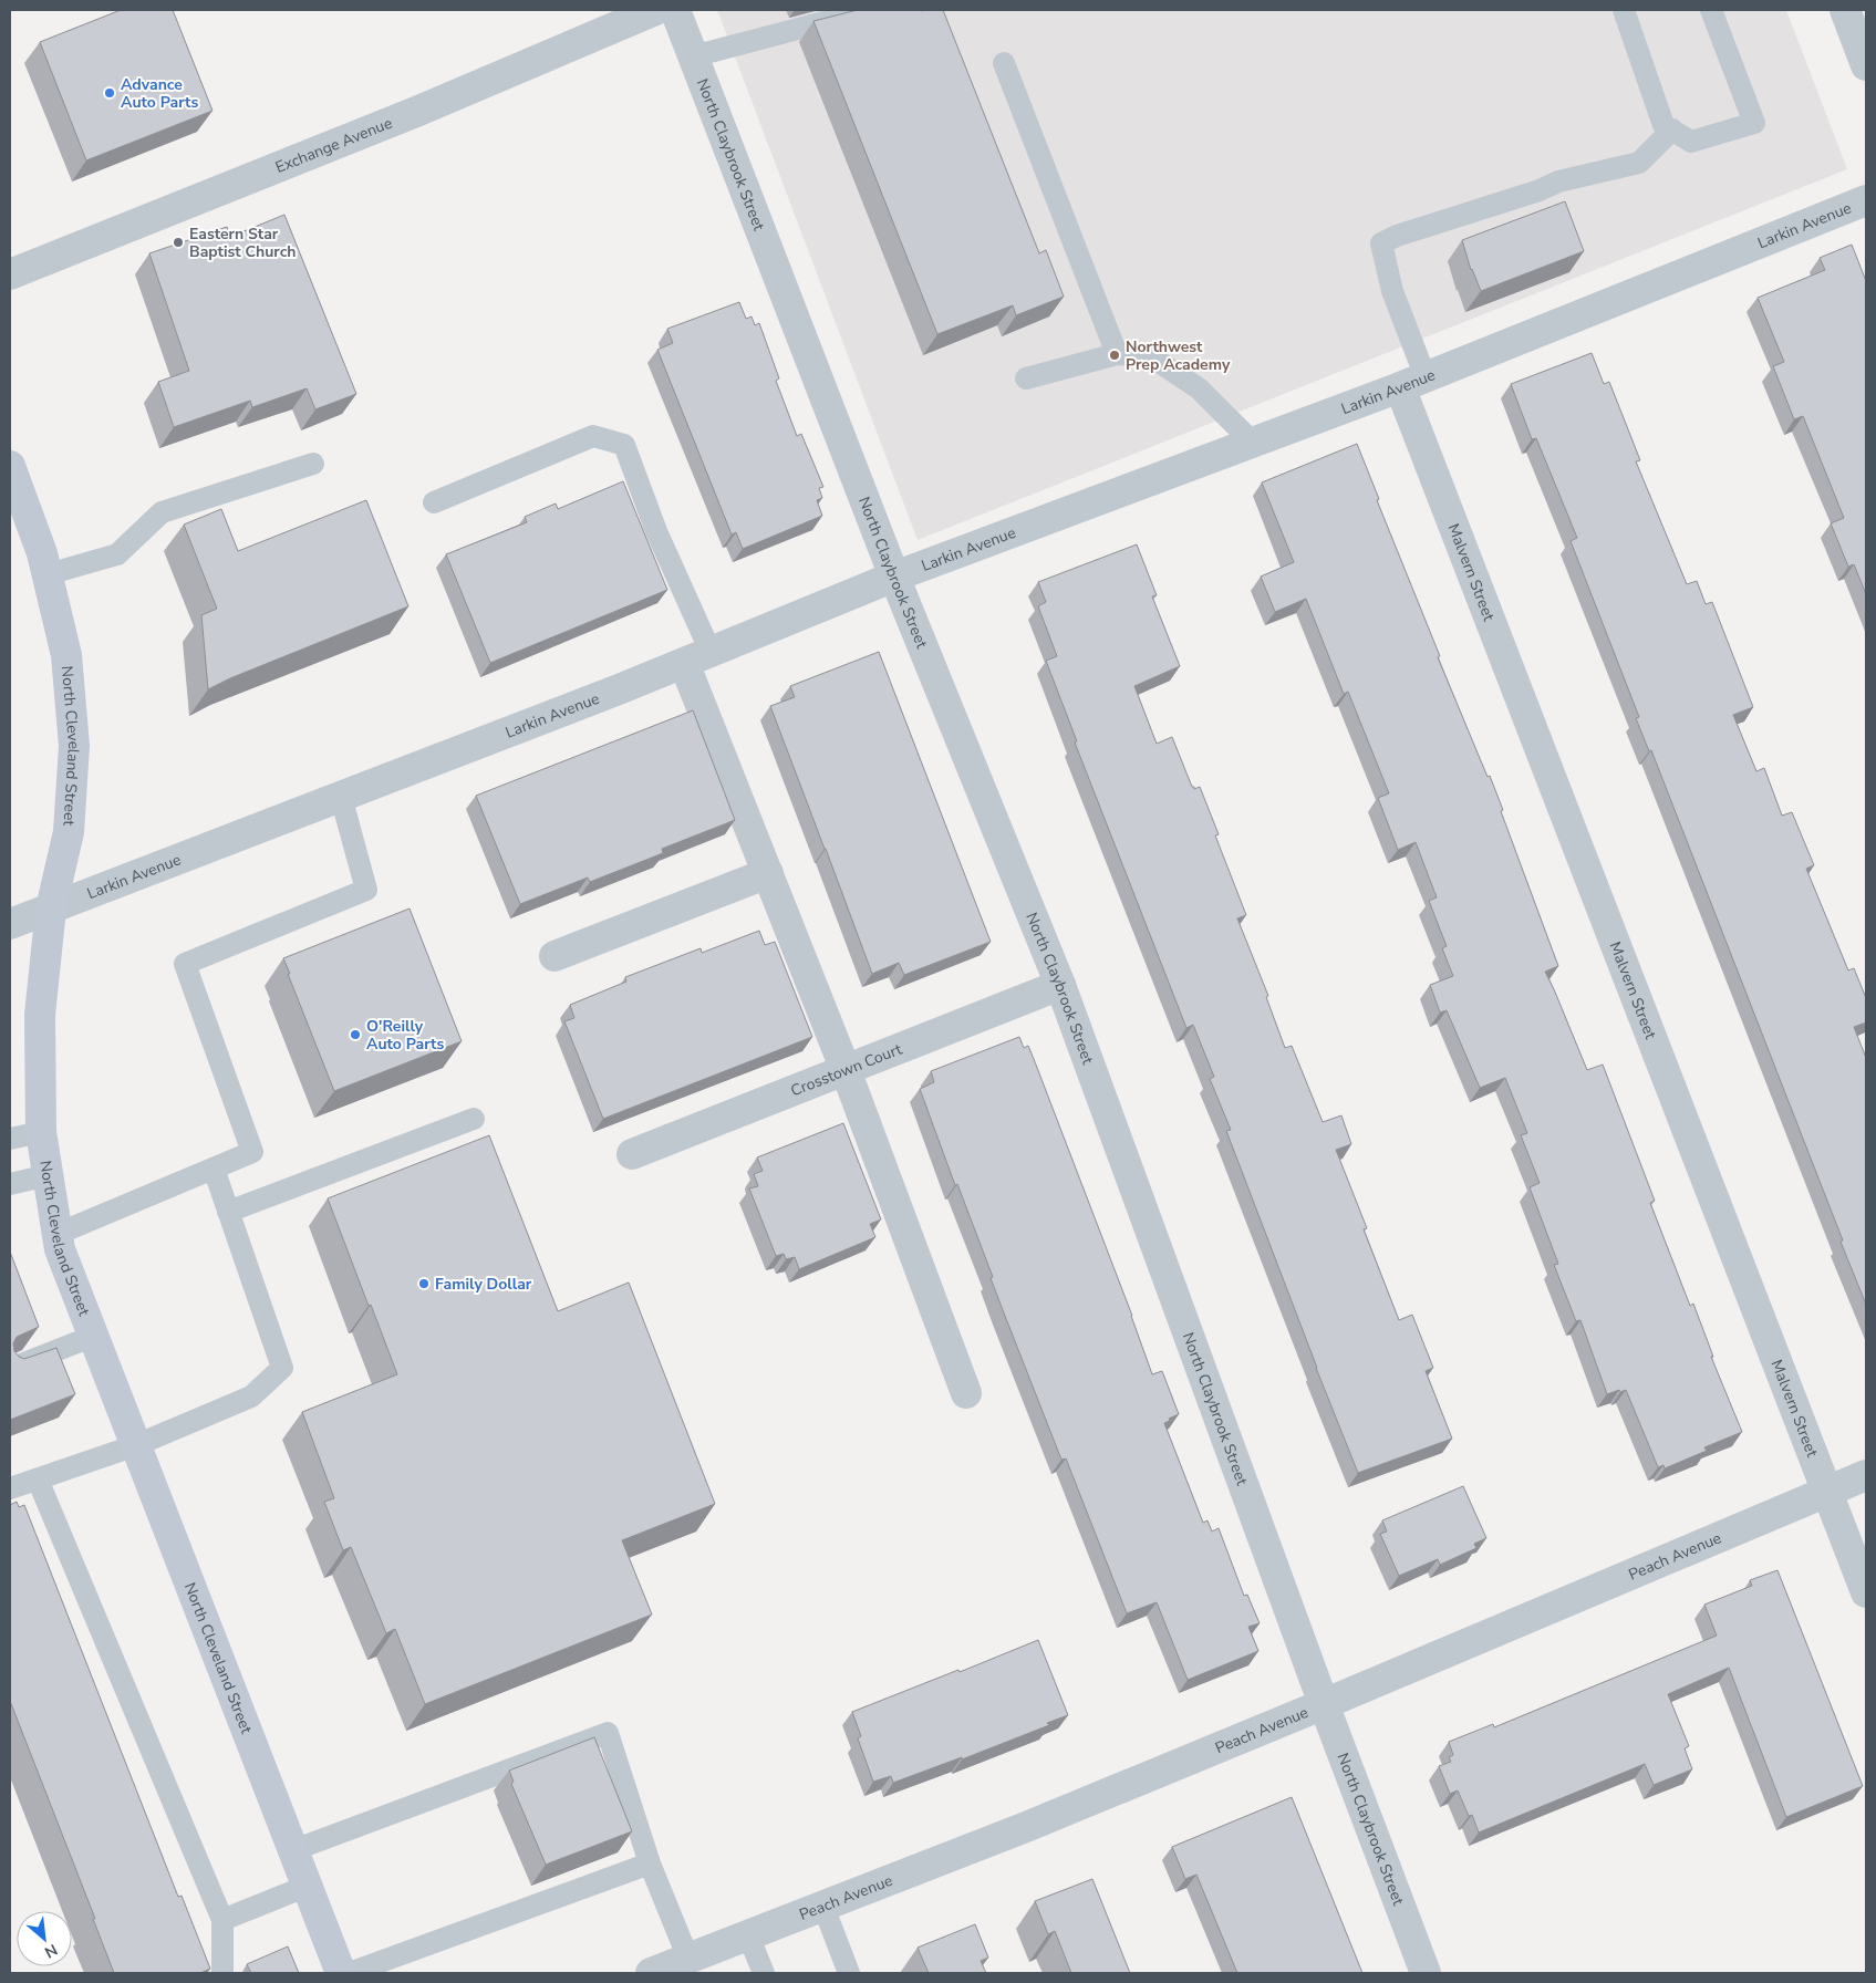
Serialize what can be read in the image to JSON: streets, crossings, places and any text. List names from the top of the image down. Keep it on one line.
{"streets":{"main road":["North Cleveland Street"],"street":["Exchange Avenue","North Claybrook Street","Larkin Avenue","Malvern Street","Crosstown Court","Peach Avenue"]},"crossings":[["North Claybrook Street","Larkin Avenue"],["North Claybrook Street","Crosstown Court"],["North Claybrook Street","Peach Avenue"],["Larkin Avenue","Malvern Street"],["Larkin Avenue","North Cleveland Street"],["Malvern Street","Peach Avenue"]],"places":["Advance Auto Parts","Eastern Star Baptist Church","Northwest Prep Academy","O'Reilly Auto Parts","Family Dollar"],"north":"bottom right"}
